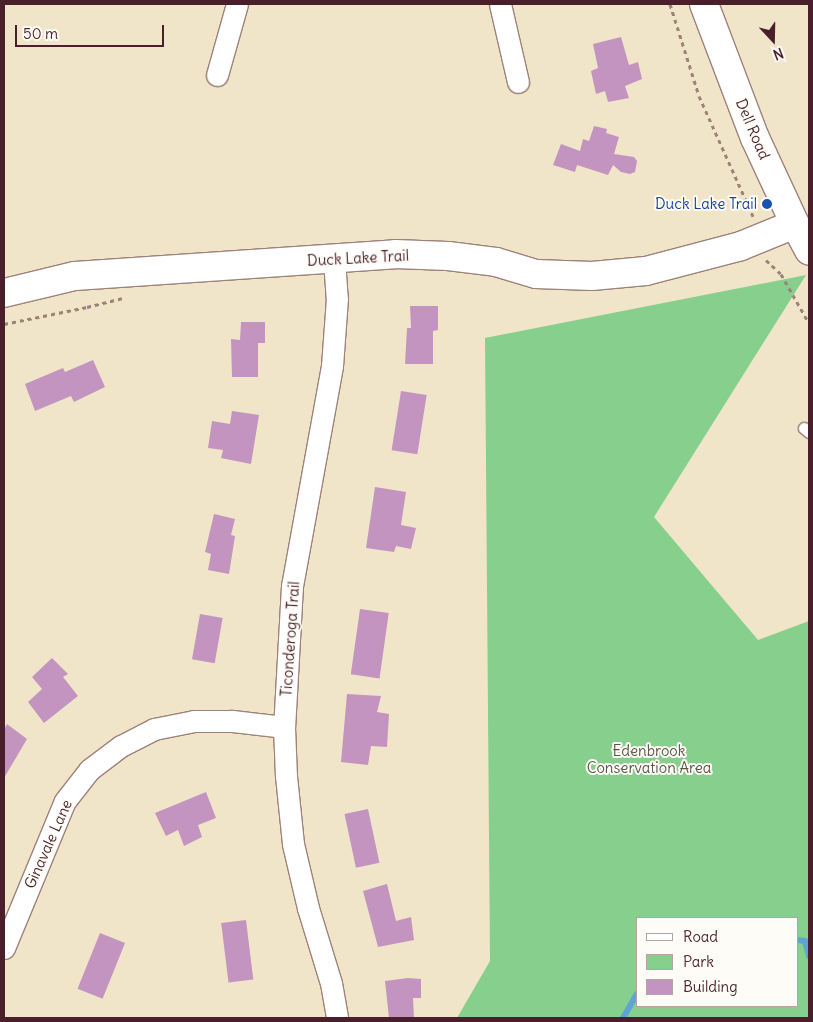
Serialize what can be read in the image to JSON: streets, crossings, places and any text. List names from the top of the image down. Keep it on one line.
{"streets":{"street":["Dell Road","Duck Lake Trail","Ticonderoga Trail","Ginavale Lane"]},"crossings":[["Dell Road","Duck Lake Trail"],["Duck Lake Trail","Ticonderoga Trail"],["Ticonderoga Trail","Ginavale Lane"]],"parks":["Edenbrook Conservation Area"],"places":["Duck Lake Trail"],"legend":["Road","Park","Building"],"scale_bar":"50 m","north":"bottom"}
